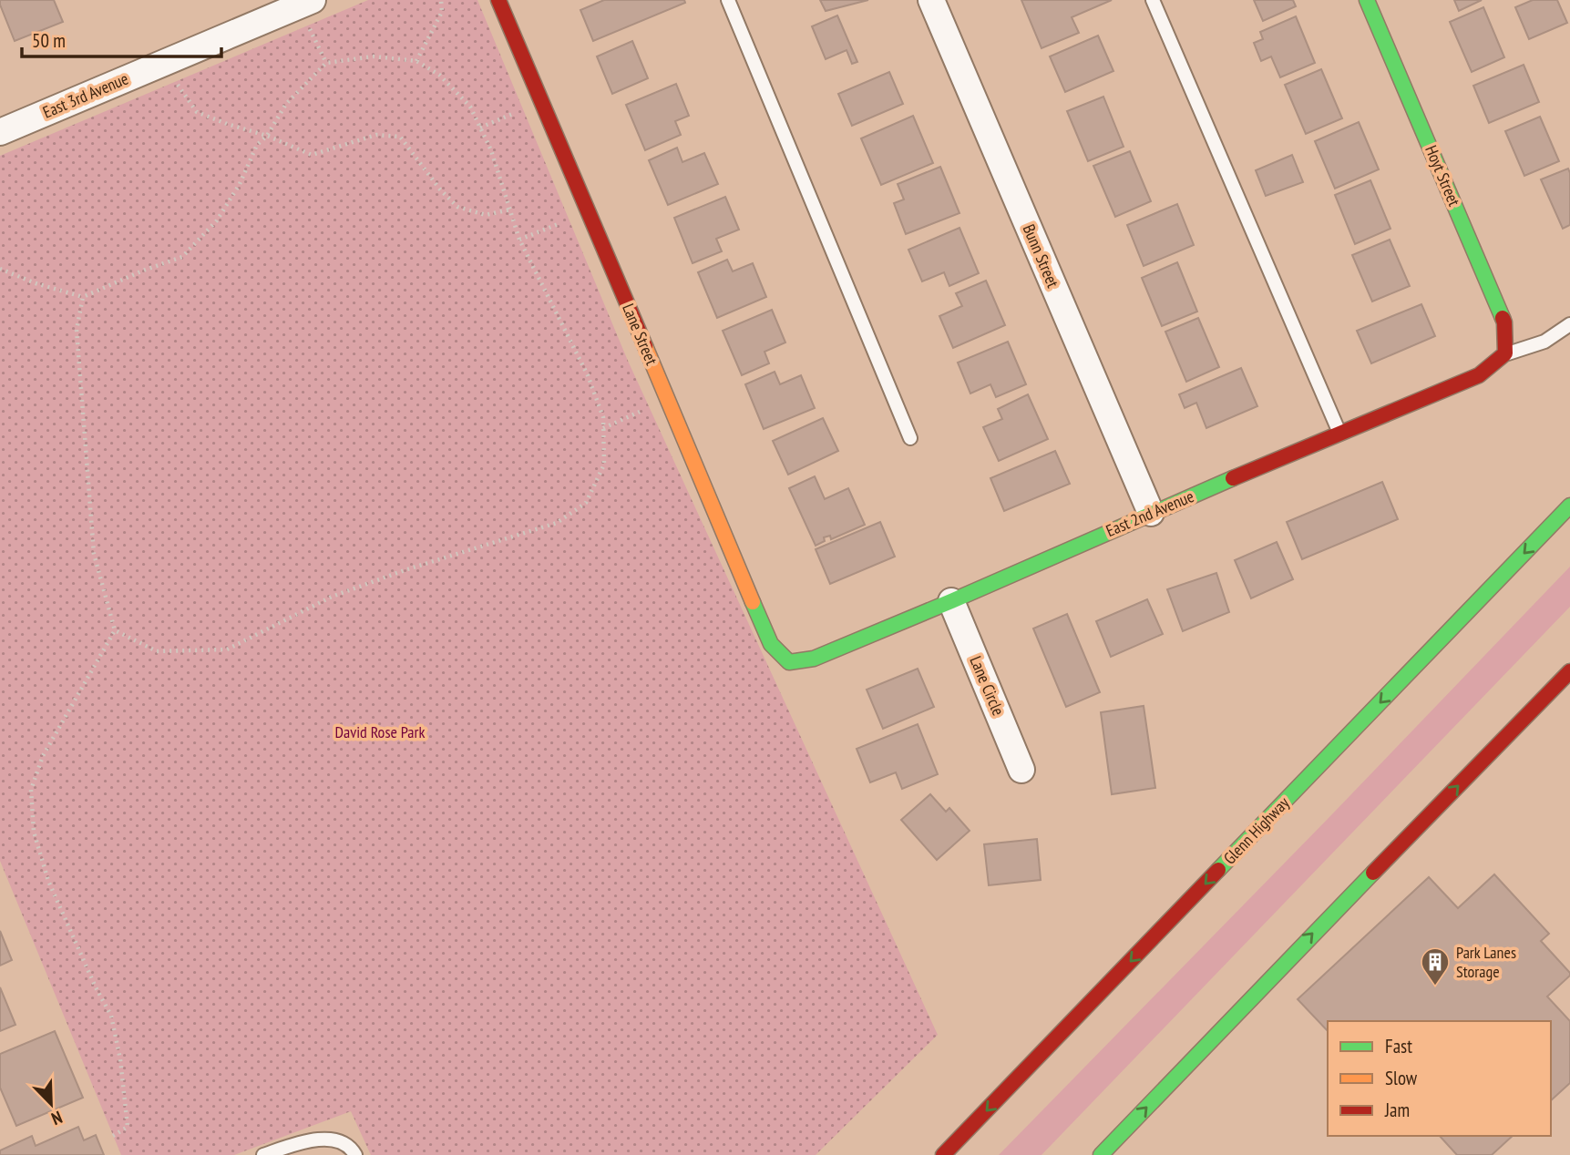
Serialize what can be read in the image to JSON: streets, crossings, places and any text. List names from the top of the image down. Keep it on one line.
{"streets":{"main road":["Hoyt Street","Lane Street","East 2nd Avenue","Glenn Highway"],"street":["East 3rd Avenue","Bunn Street","Lane Circle"]},"crossings":[["Hoyt Street","East 2nd Avenue"],["Bunn Street","East 2nd Avenue"],["Lane Street","East 2nd Avenue"],["East 2nd Avenue","Lane Circle"]],"parks":["David Rose Park"],"places":{"building":["Park Lanes Storage"]},"legend":["Fast","Slow","Jam"],"scale_bar":"50 m","north":"bottom right"}
